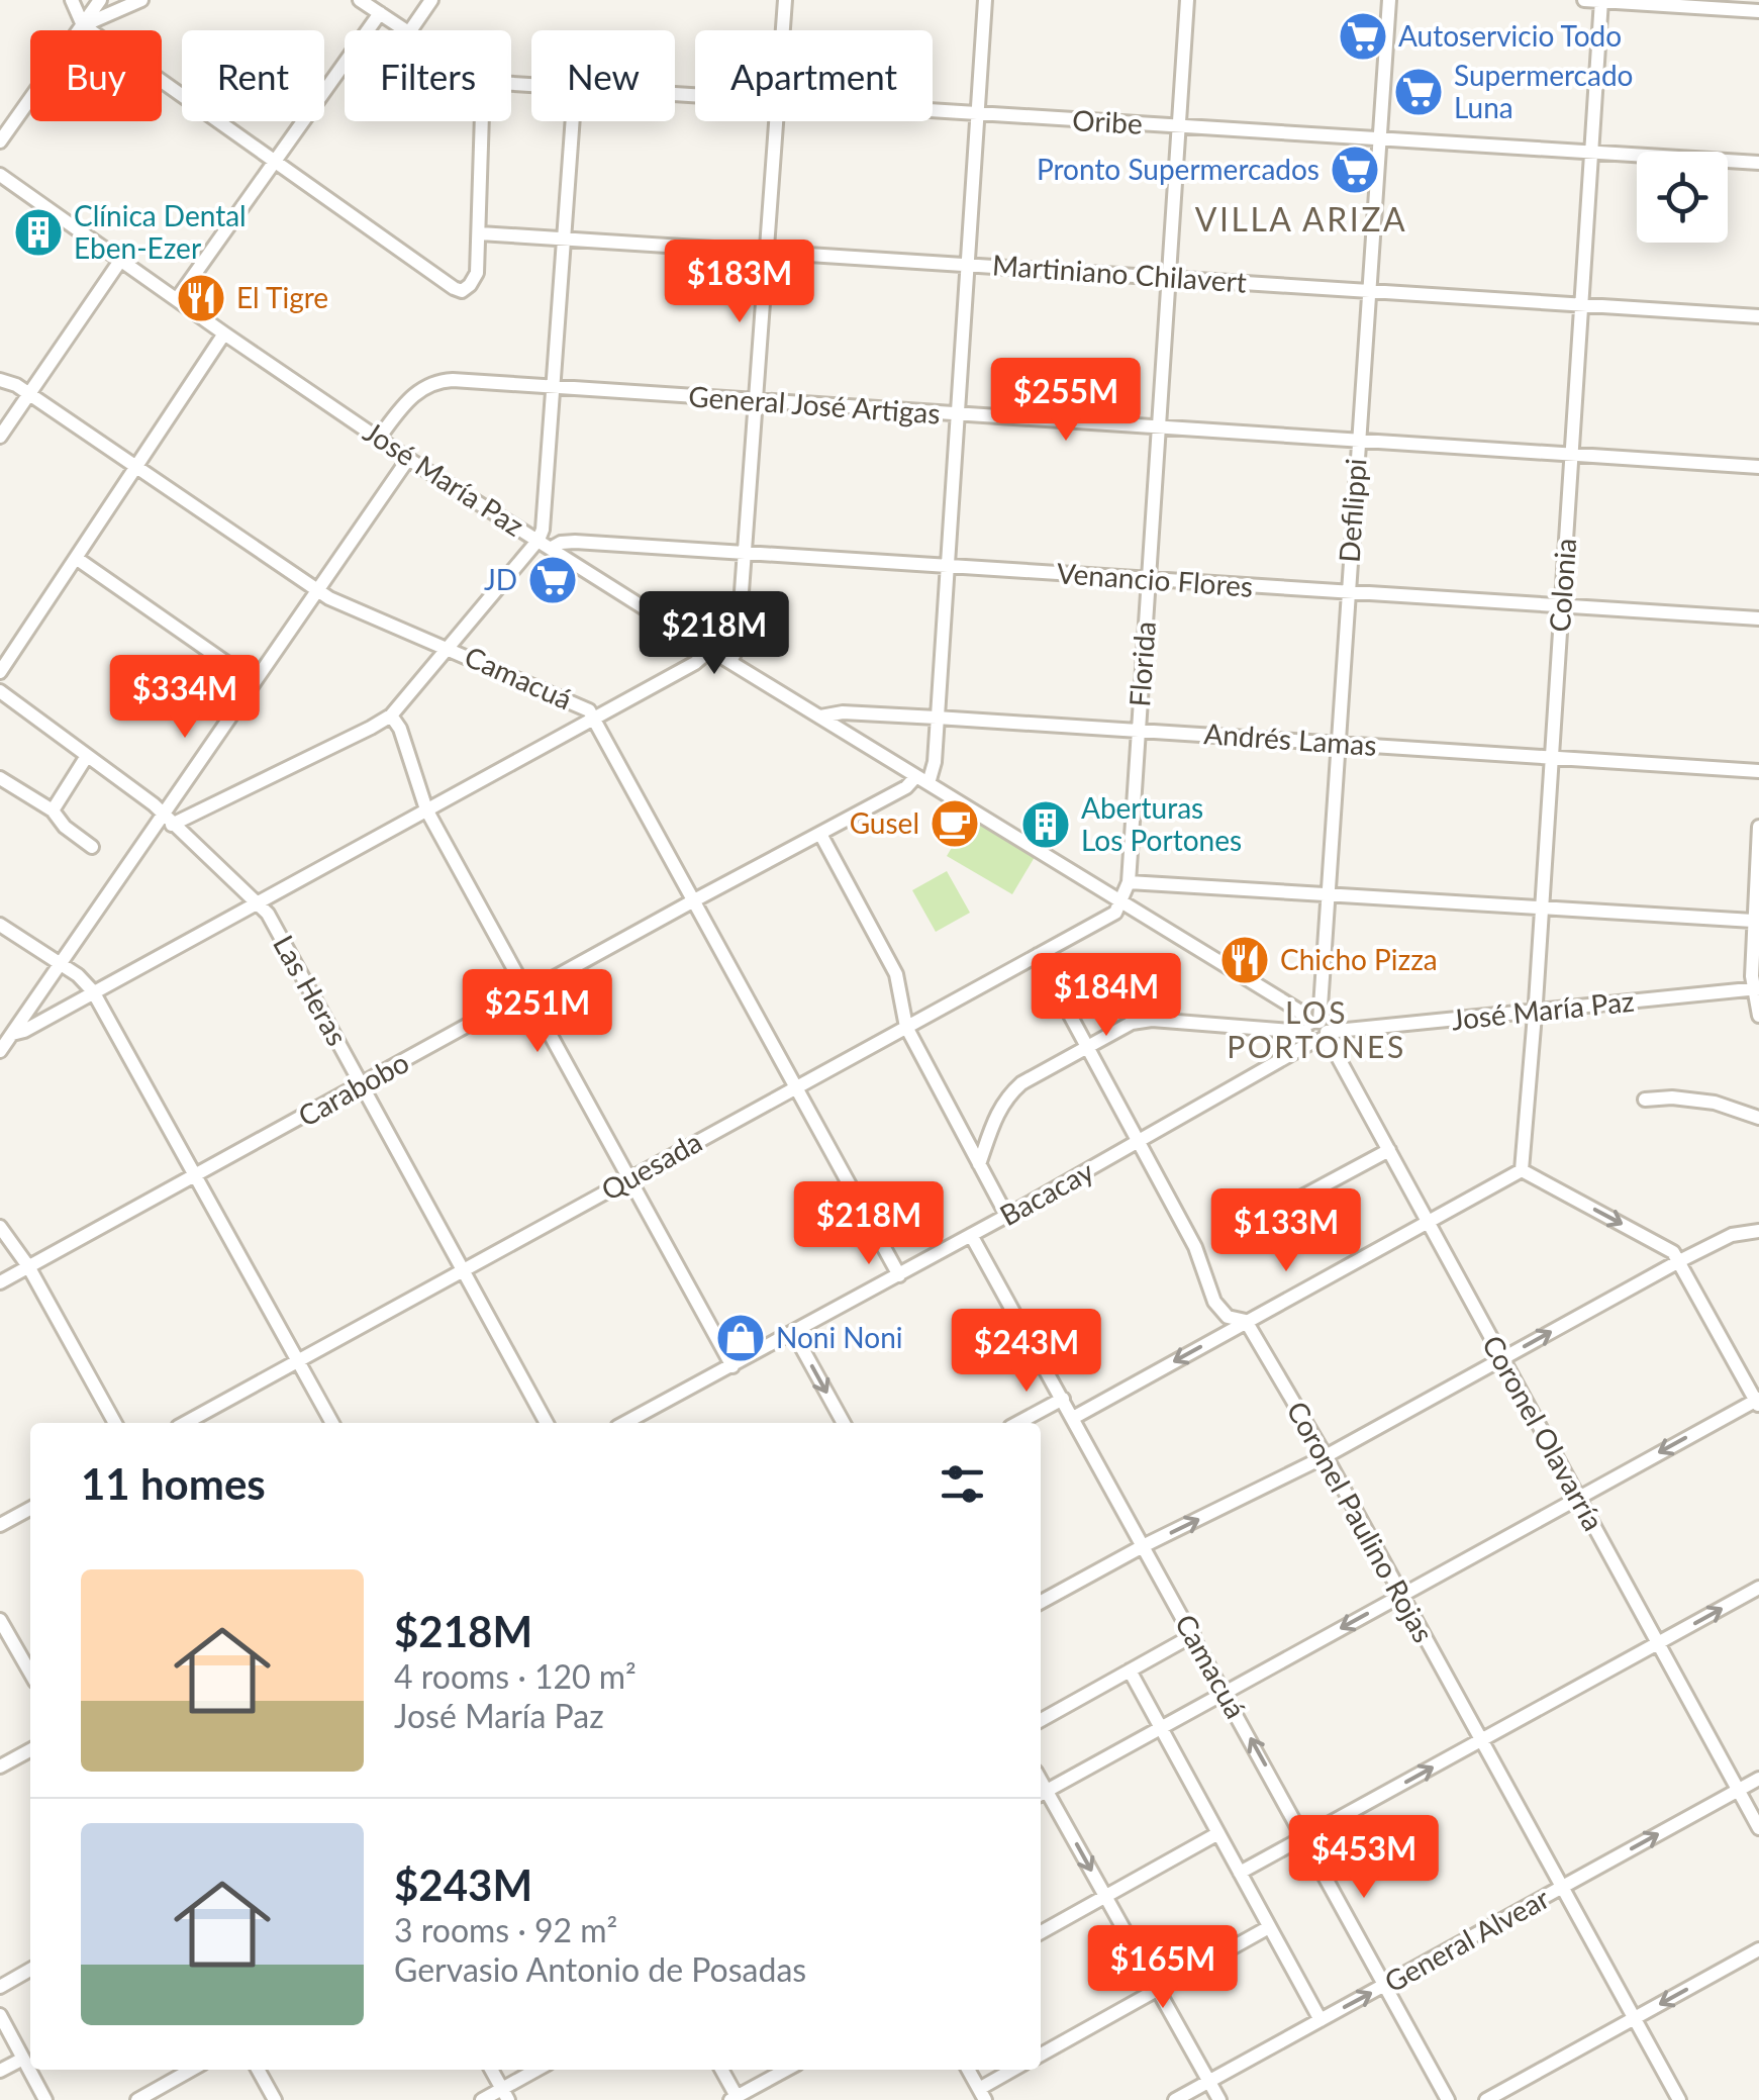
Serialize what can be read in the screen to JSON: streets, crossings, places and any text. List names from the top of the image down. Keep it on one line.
{"streets":{"street":["Oribe","Martiniano Chilavert","General José Artigas","José María Paz","Defilippi","Venancio Flores","Colonia","Florida","Camacuá","Andrés Lamas","Las Heras","Carabobo","Quesada","Bacacay","Coronel Olavarría","Coronel Paulino Rojas","General Alvear"]},"crossings":[["Oribe","Defilippi"],["Oribe","Colonia"],["Oribe","Florida"],["Martiniano Chilavert","Defilippi"],["Martiniano Chilavert","Colonia"],["Martiniano Chilavert","Florida"],["General José Artigas","José María Paz"],["General José Artigas","Defilippi"],["General José Artigas","Colonia"],["General José Artigas","Florida"],["José María Paz","Defilippi"],["José María Paz","Venancio Flores"],["José María Paz","Colonia"],["José María Paz","Florida"],["José María Paz","Andrés Lamas"],["José María Paz","Carabobo"],["José María Paz","Quesada"],["José María Paz","Bacacay"],["José María Paz","Coronel Olavarría"],["Defilippi","Venancio Flores"],["Defilippi","Andrés Lamas"],["Defilippi","Bacacay"],["Defilippi","Coronel Olavarría"],["Venancio Flores","Colonia"],["Venancio Flores","Florida"],["Colonia","Andrés Lamas"],["Florida","Andrés Lamas"],["Florida","Quesada"],["Camacuá","Carabobo"],["Camacuá","Quesada"],["Camacuá","Bacacay"],["Camacuá","General Alvear"],["Las Heras","Carabobo"],["Las Heras","Quesada"],["Quesada","Coronel Paulino Rojas"],["Bacacay","Coronel Olavarría"],["Bacacay","Coronel Paulino Rojas"],["Coronel Olavarría","General Alvear"],["Coronel Paulino Rojas","General Alvear"]],"one_way":["General Alvear"],"districts":["VILLA ARIZA","LOS PORTONES"],"places":{"supermarket":["Autoservicio Todo","Supermercado Luna","Pronto Supermercados","JD"],"building":["Clínica Dental Eben-Ezer","Aberturas Los Portones"],"restaurant":["El Tigre","Chicho Pizza"],"cafe":["Gusel"],"shop":["Noni Noni"]},"page":{"chip":["Buy","Rent","Filters","New","Apartment"],"price":["$183M","$255M","$218M","$334M","$184M","$251M","$218M","$133M","$243M","$453M","$165M"],"heading":"11 homes","list":[{"name":"$218M","note":"4 rooms · 120 m² · José María Paz"},{"name":"$243M","note":"3 rooms · 92 m² · Gervasio Antonio de Posadas"}]}}
